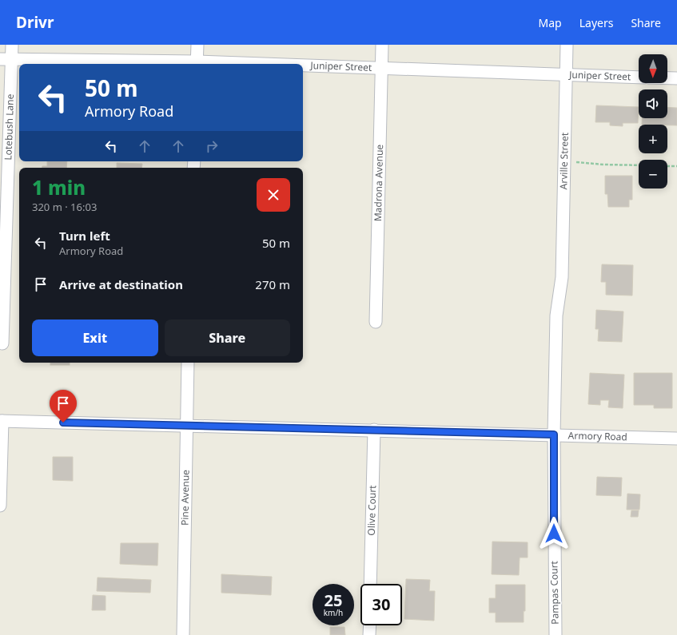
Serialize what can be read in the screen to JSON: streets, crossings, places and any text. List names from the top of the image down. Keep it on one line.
{"streets":{"street":["Juniper Street","Lotebush Lane","Arville Street","Madrona Avenue","Armory Road","Pine Avenue","Olive Court","Pampas Court"]},"crossings":[["Juniper Street","Lotebush Lane"],["Juniper Street","Arville Street"],["Juniper Street","Madrona Avenue"],["Arville Street","Armory Road"],["Arville Street","Pampas Court"],["Armory Road","Pine Avenue"],["Armory Road","Olive Court"],["Armory Road","Pampas Court"]],"north":"bottom","page":{"header":"Drivr","nav":["Map","Layers","Share"],"map_buttons":["+","−"],"turn":["50 m","Armory Road"],"heading":["1 min","320 m · 16:03"],"list":[{"name":"Turn left","note":"Armory Road","value":"50 m"},{"name":"Arrive at destination","value":"270 m"}],"buttons":["Exit","Share"],"speed":"25 km/h","limit":"30"}}
